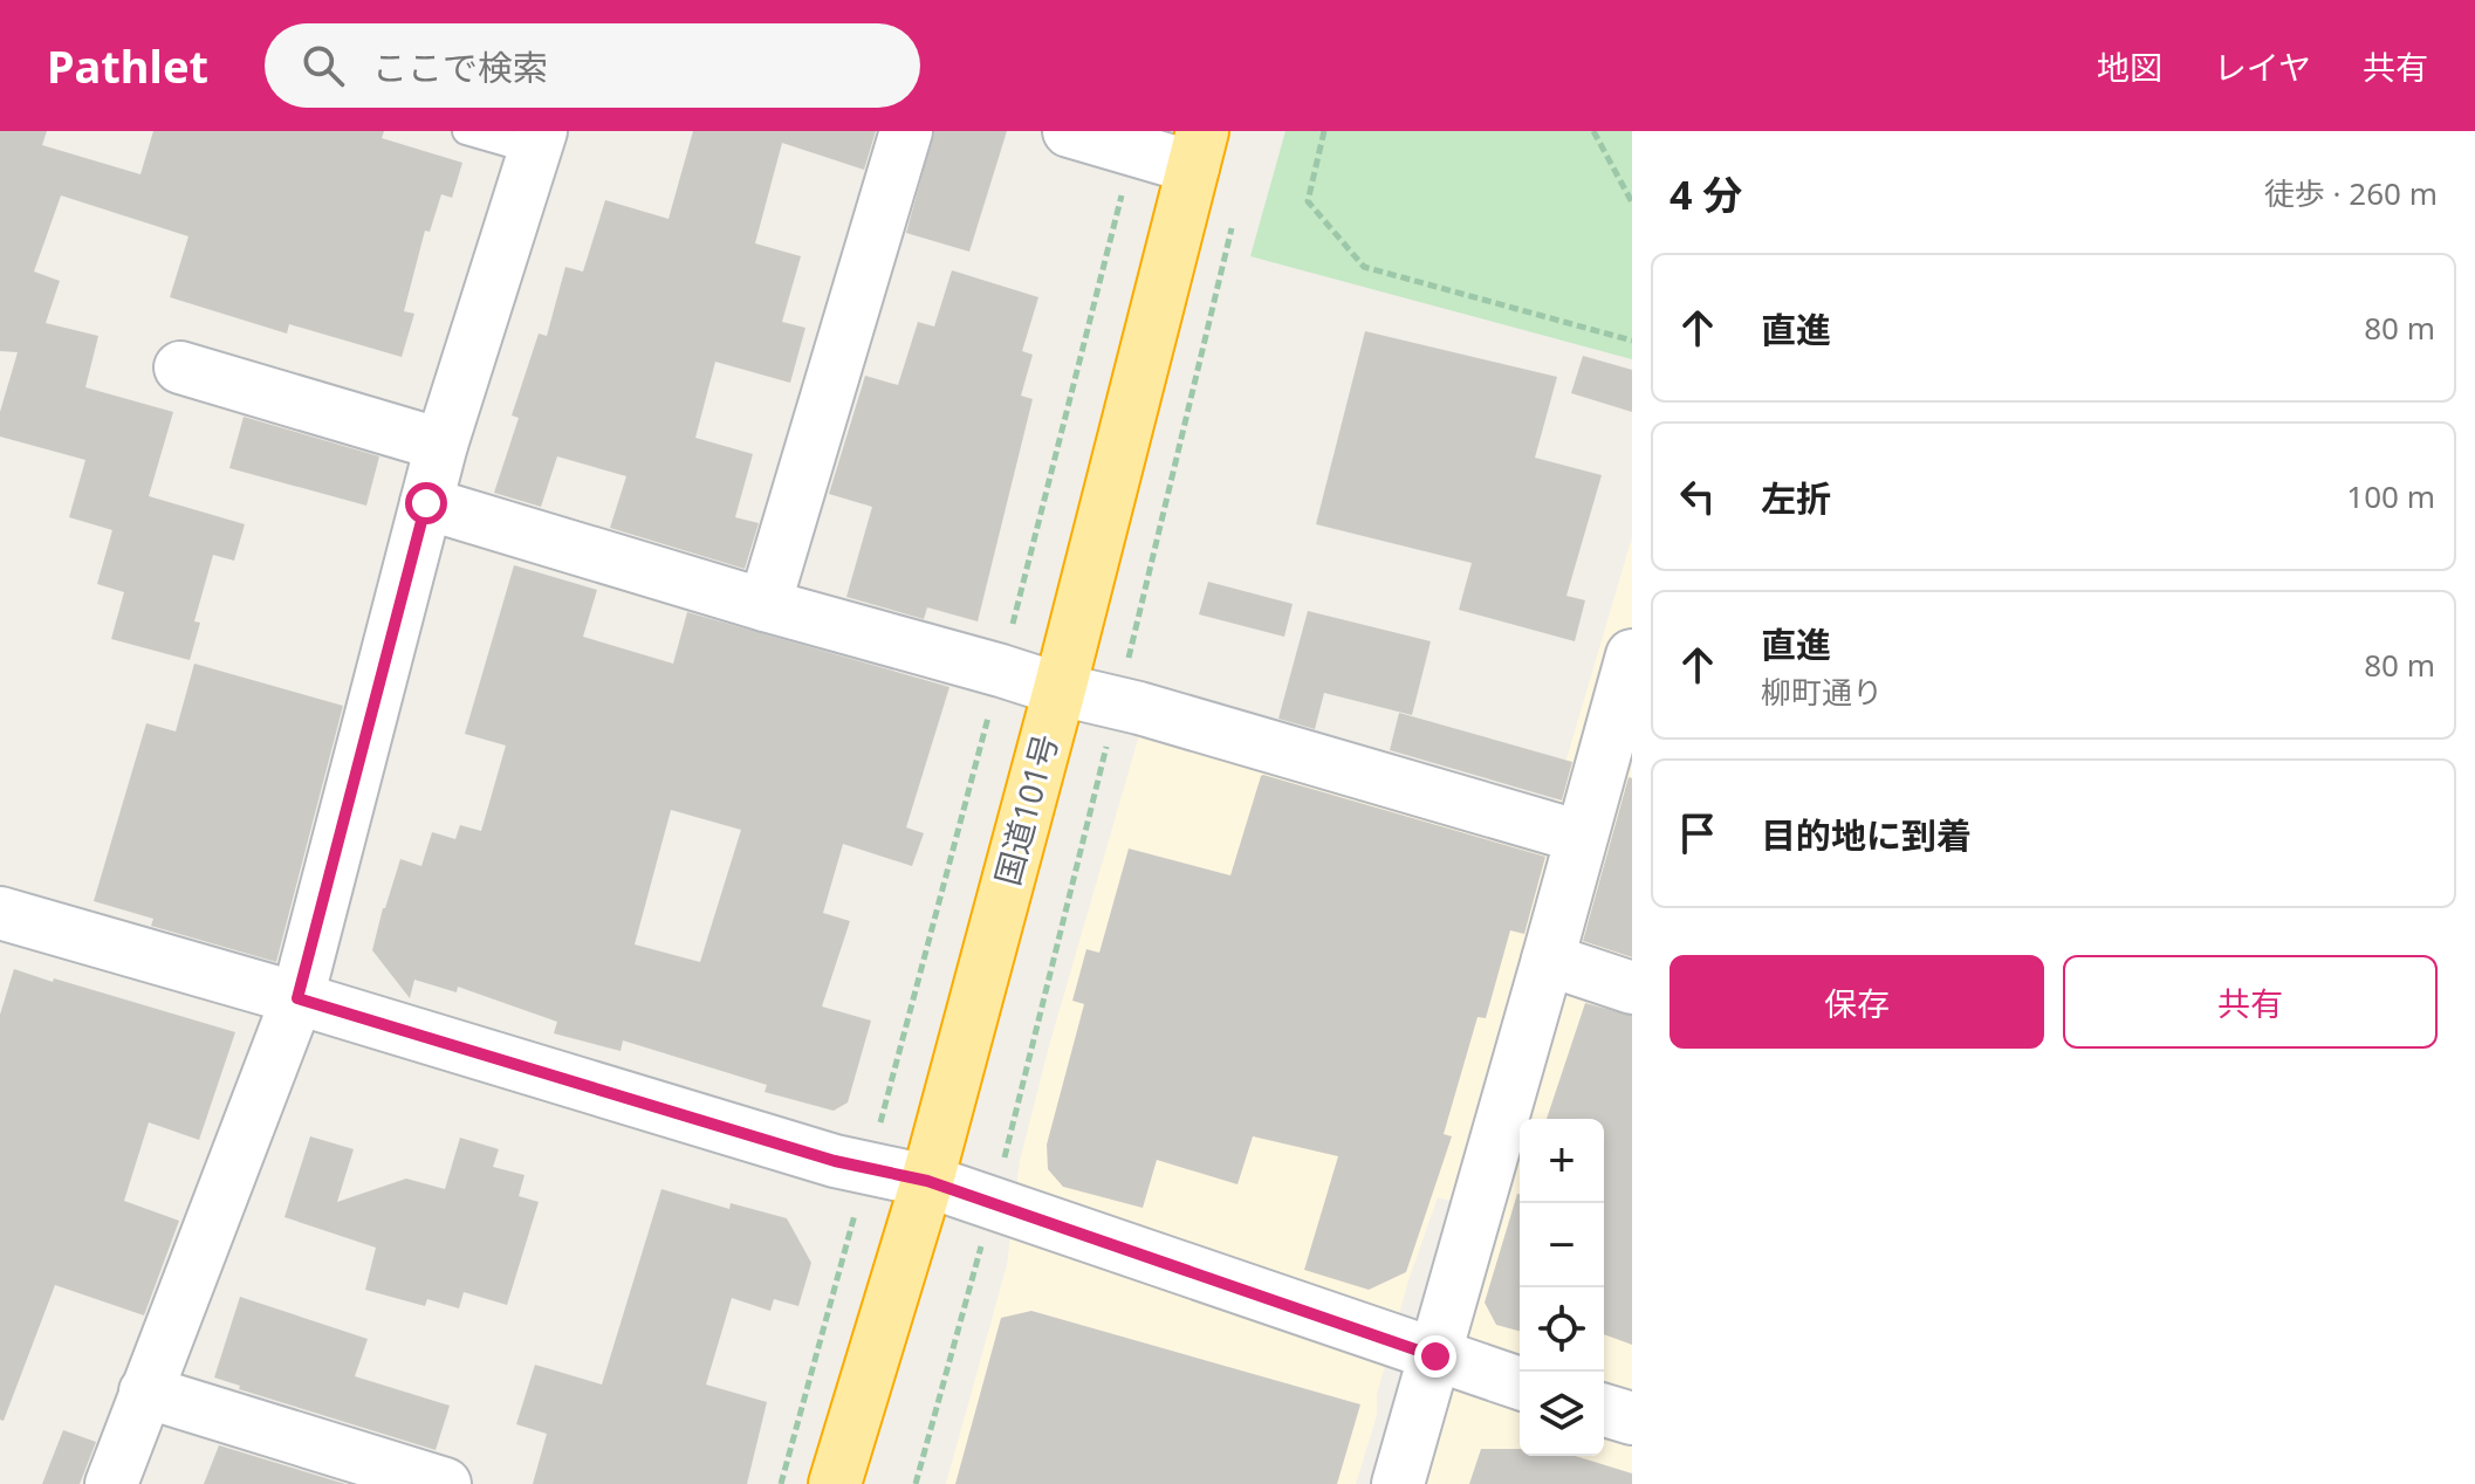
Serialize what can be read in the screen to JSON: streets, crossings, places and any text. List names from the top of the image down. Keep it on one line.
{"streets":{"highway":["国道101号"]},"page":{"header":"Pathlet","search":"ここで検索","nav":["地図","レイヤ","共有"],"heading":["4 分","徒歩 · 260 m"],"list":[["直進","80 m"],["左折","100 m"],["直進","柳町通り","80 m"],"目的地に到着"],"buttons":["保存","共有"],"map_buttons":["+","−"]}}
